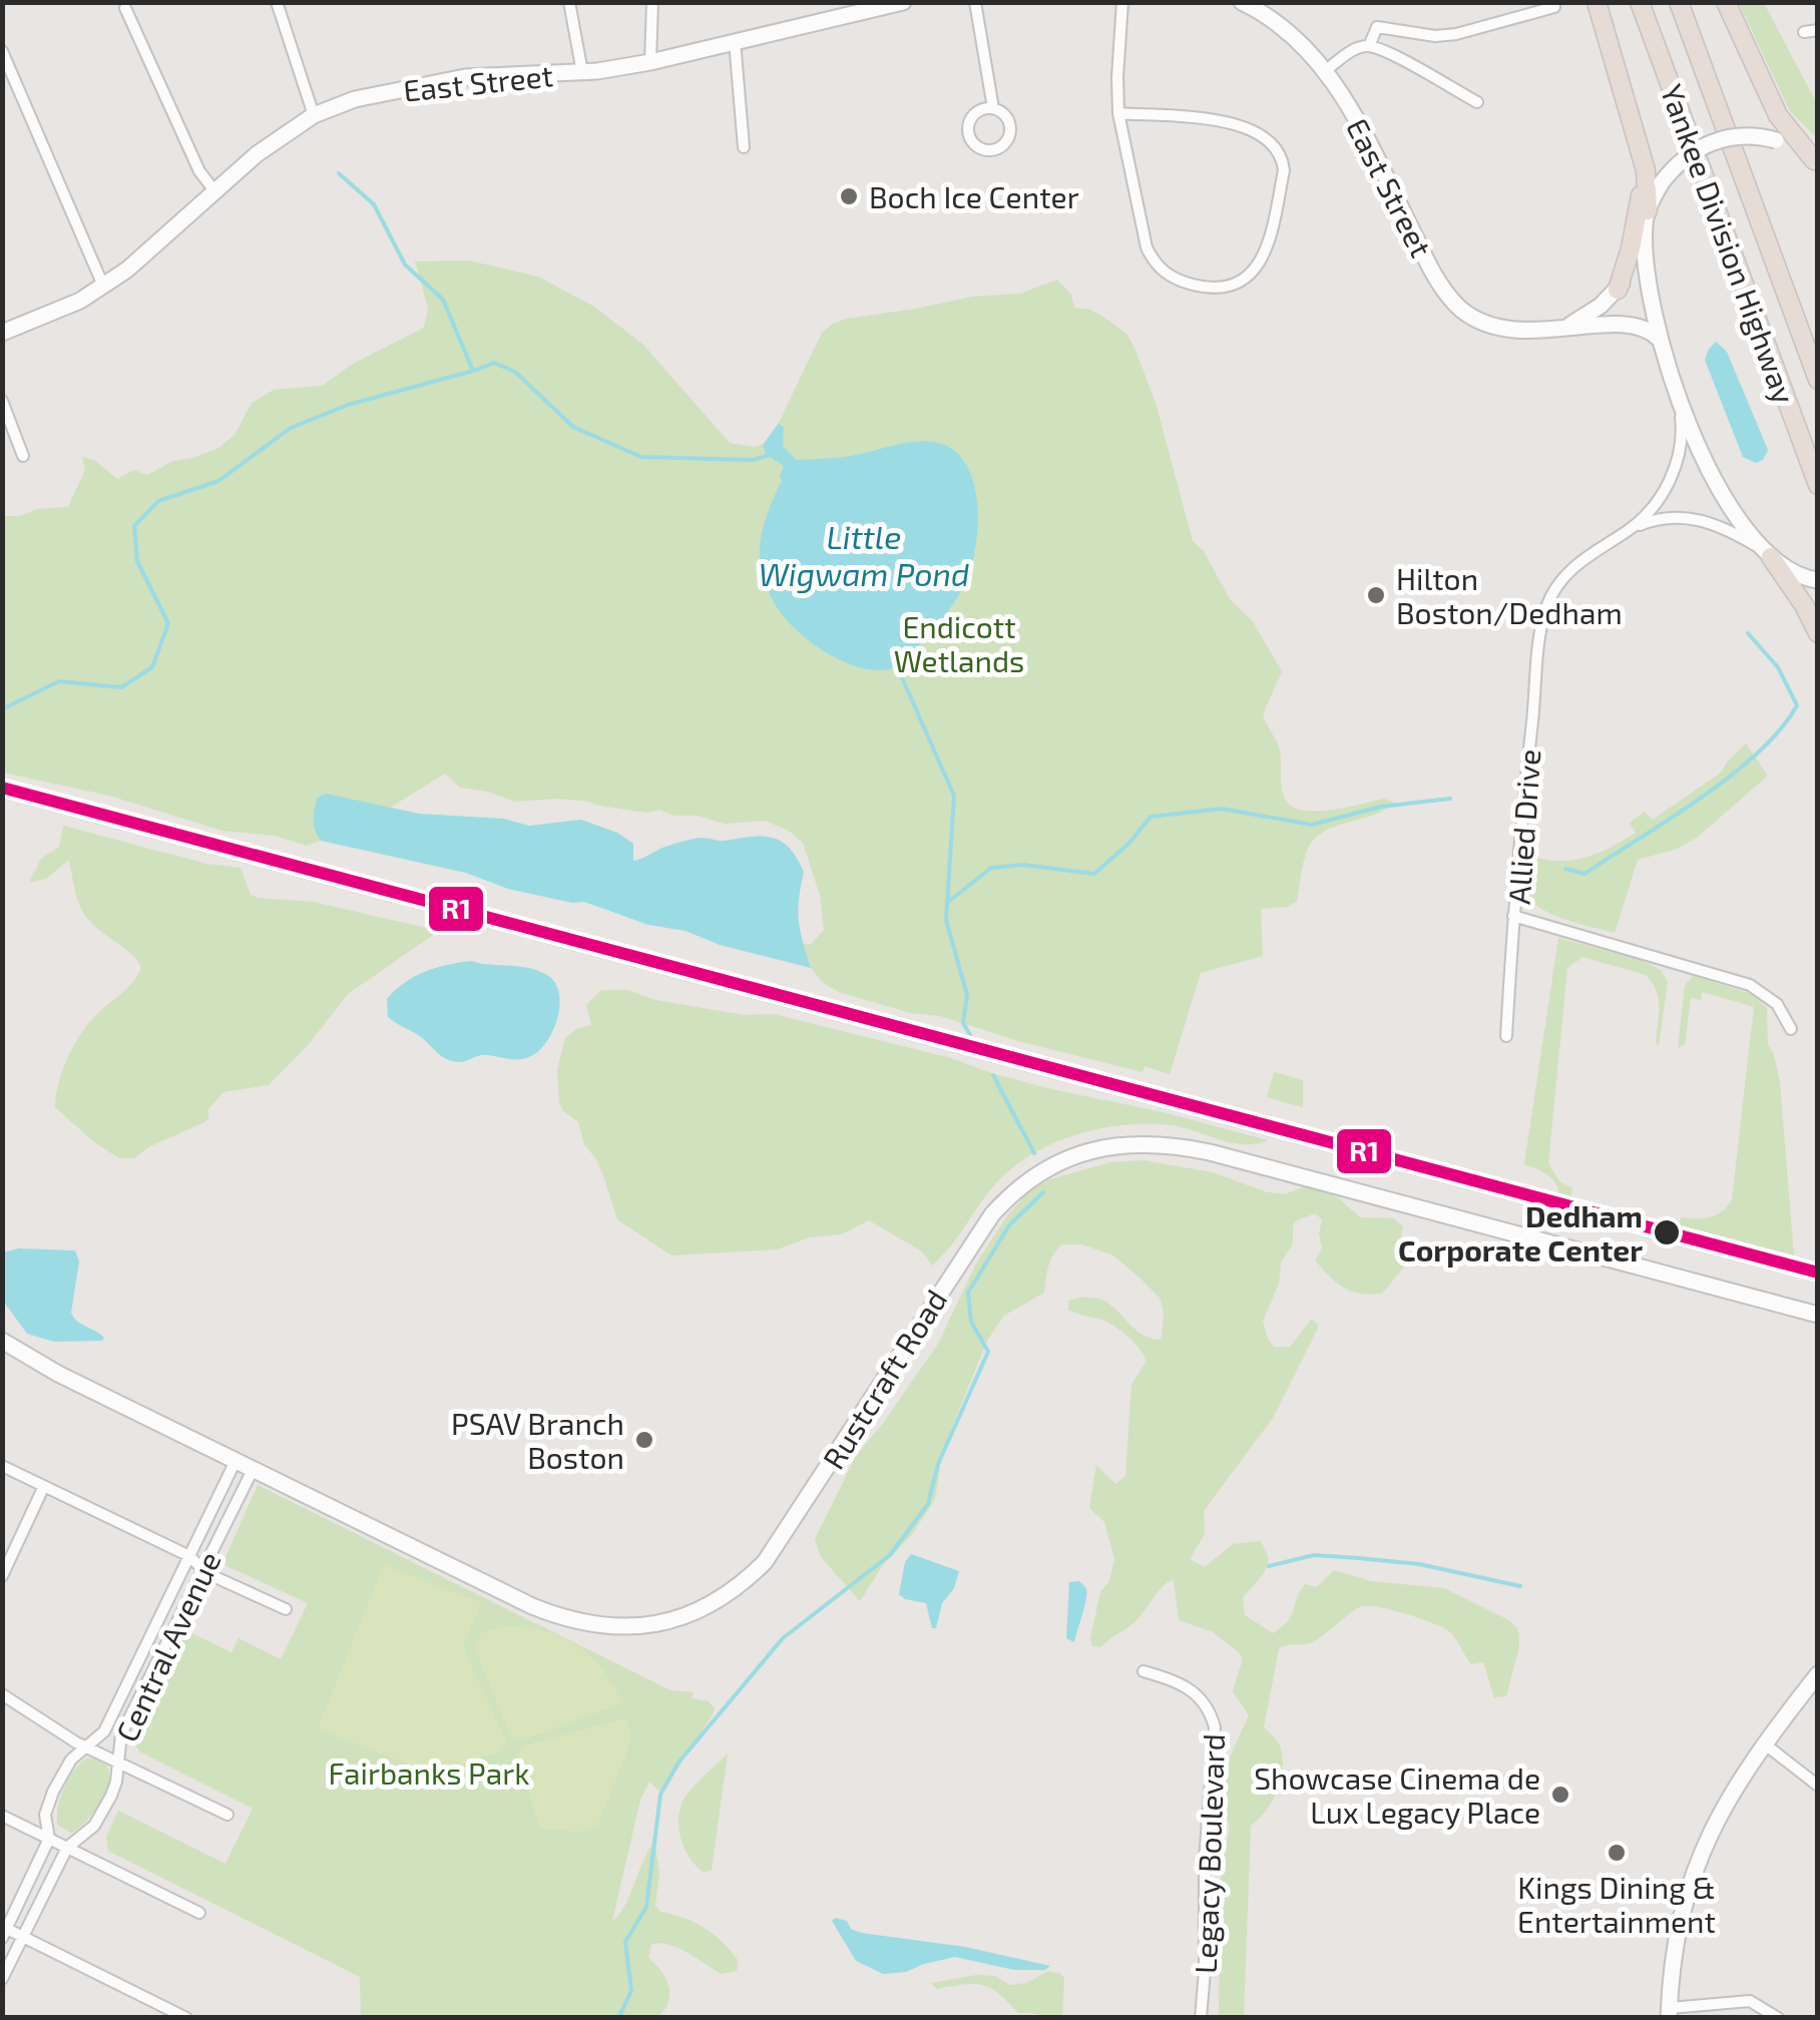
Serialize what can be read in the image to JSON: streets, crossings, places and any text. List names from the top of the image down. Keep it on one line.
{"streets":{"highway":["Yankee Division Highway"],"main road":["East Street","Rustcraft Road"],"street":["Allied Drive","Central Avenue","Legacy Boulevard"]},"crossings":[["Rustcraft Road","Central Avenue"]],"water":["Little Wigwam Pond"],"parks":["Endicott Wetlands","Fairbanks Park"],"places":["Boch Ice Center","Hilton Boston/Dedham","Dedham Corporate Center","PSAV Branch Boston","Showcase Cinema de Lux Legacy Place","Kings Dining & Entertainment"],"lines":["transit line R1"]}
